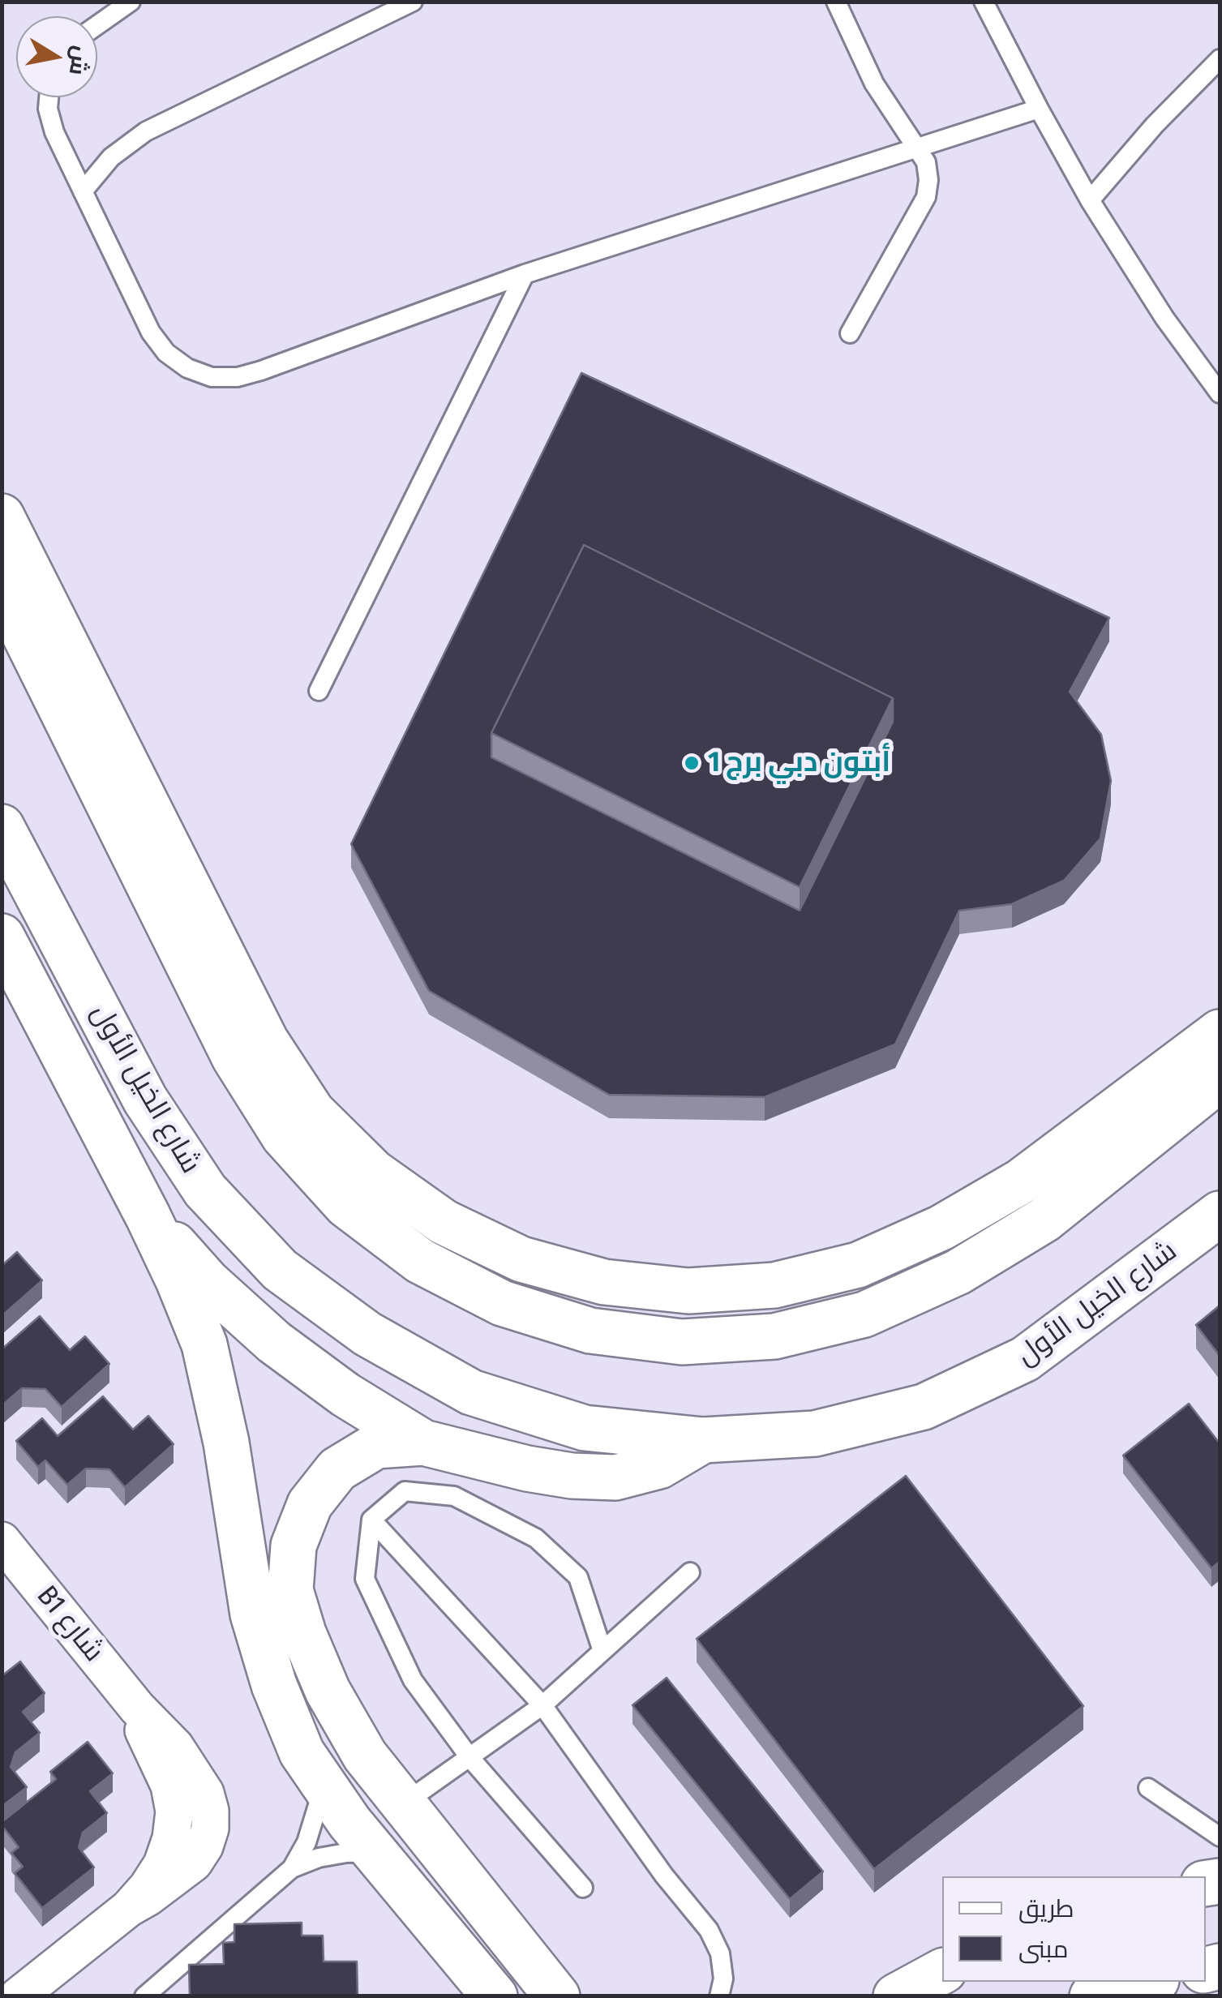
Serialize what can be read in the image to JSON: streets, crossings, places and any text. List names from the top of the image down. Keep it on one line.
{"streets":{"main road":["شارع الخيل الأول"],"street":["B1 شارع"]},"places":["أبتون دبي برج 1"],"legend":["طريق","مبنى"],"north":"right"}
